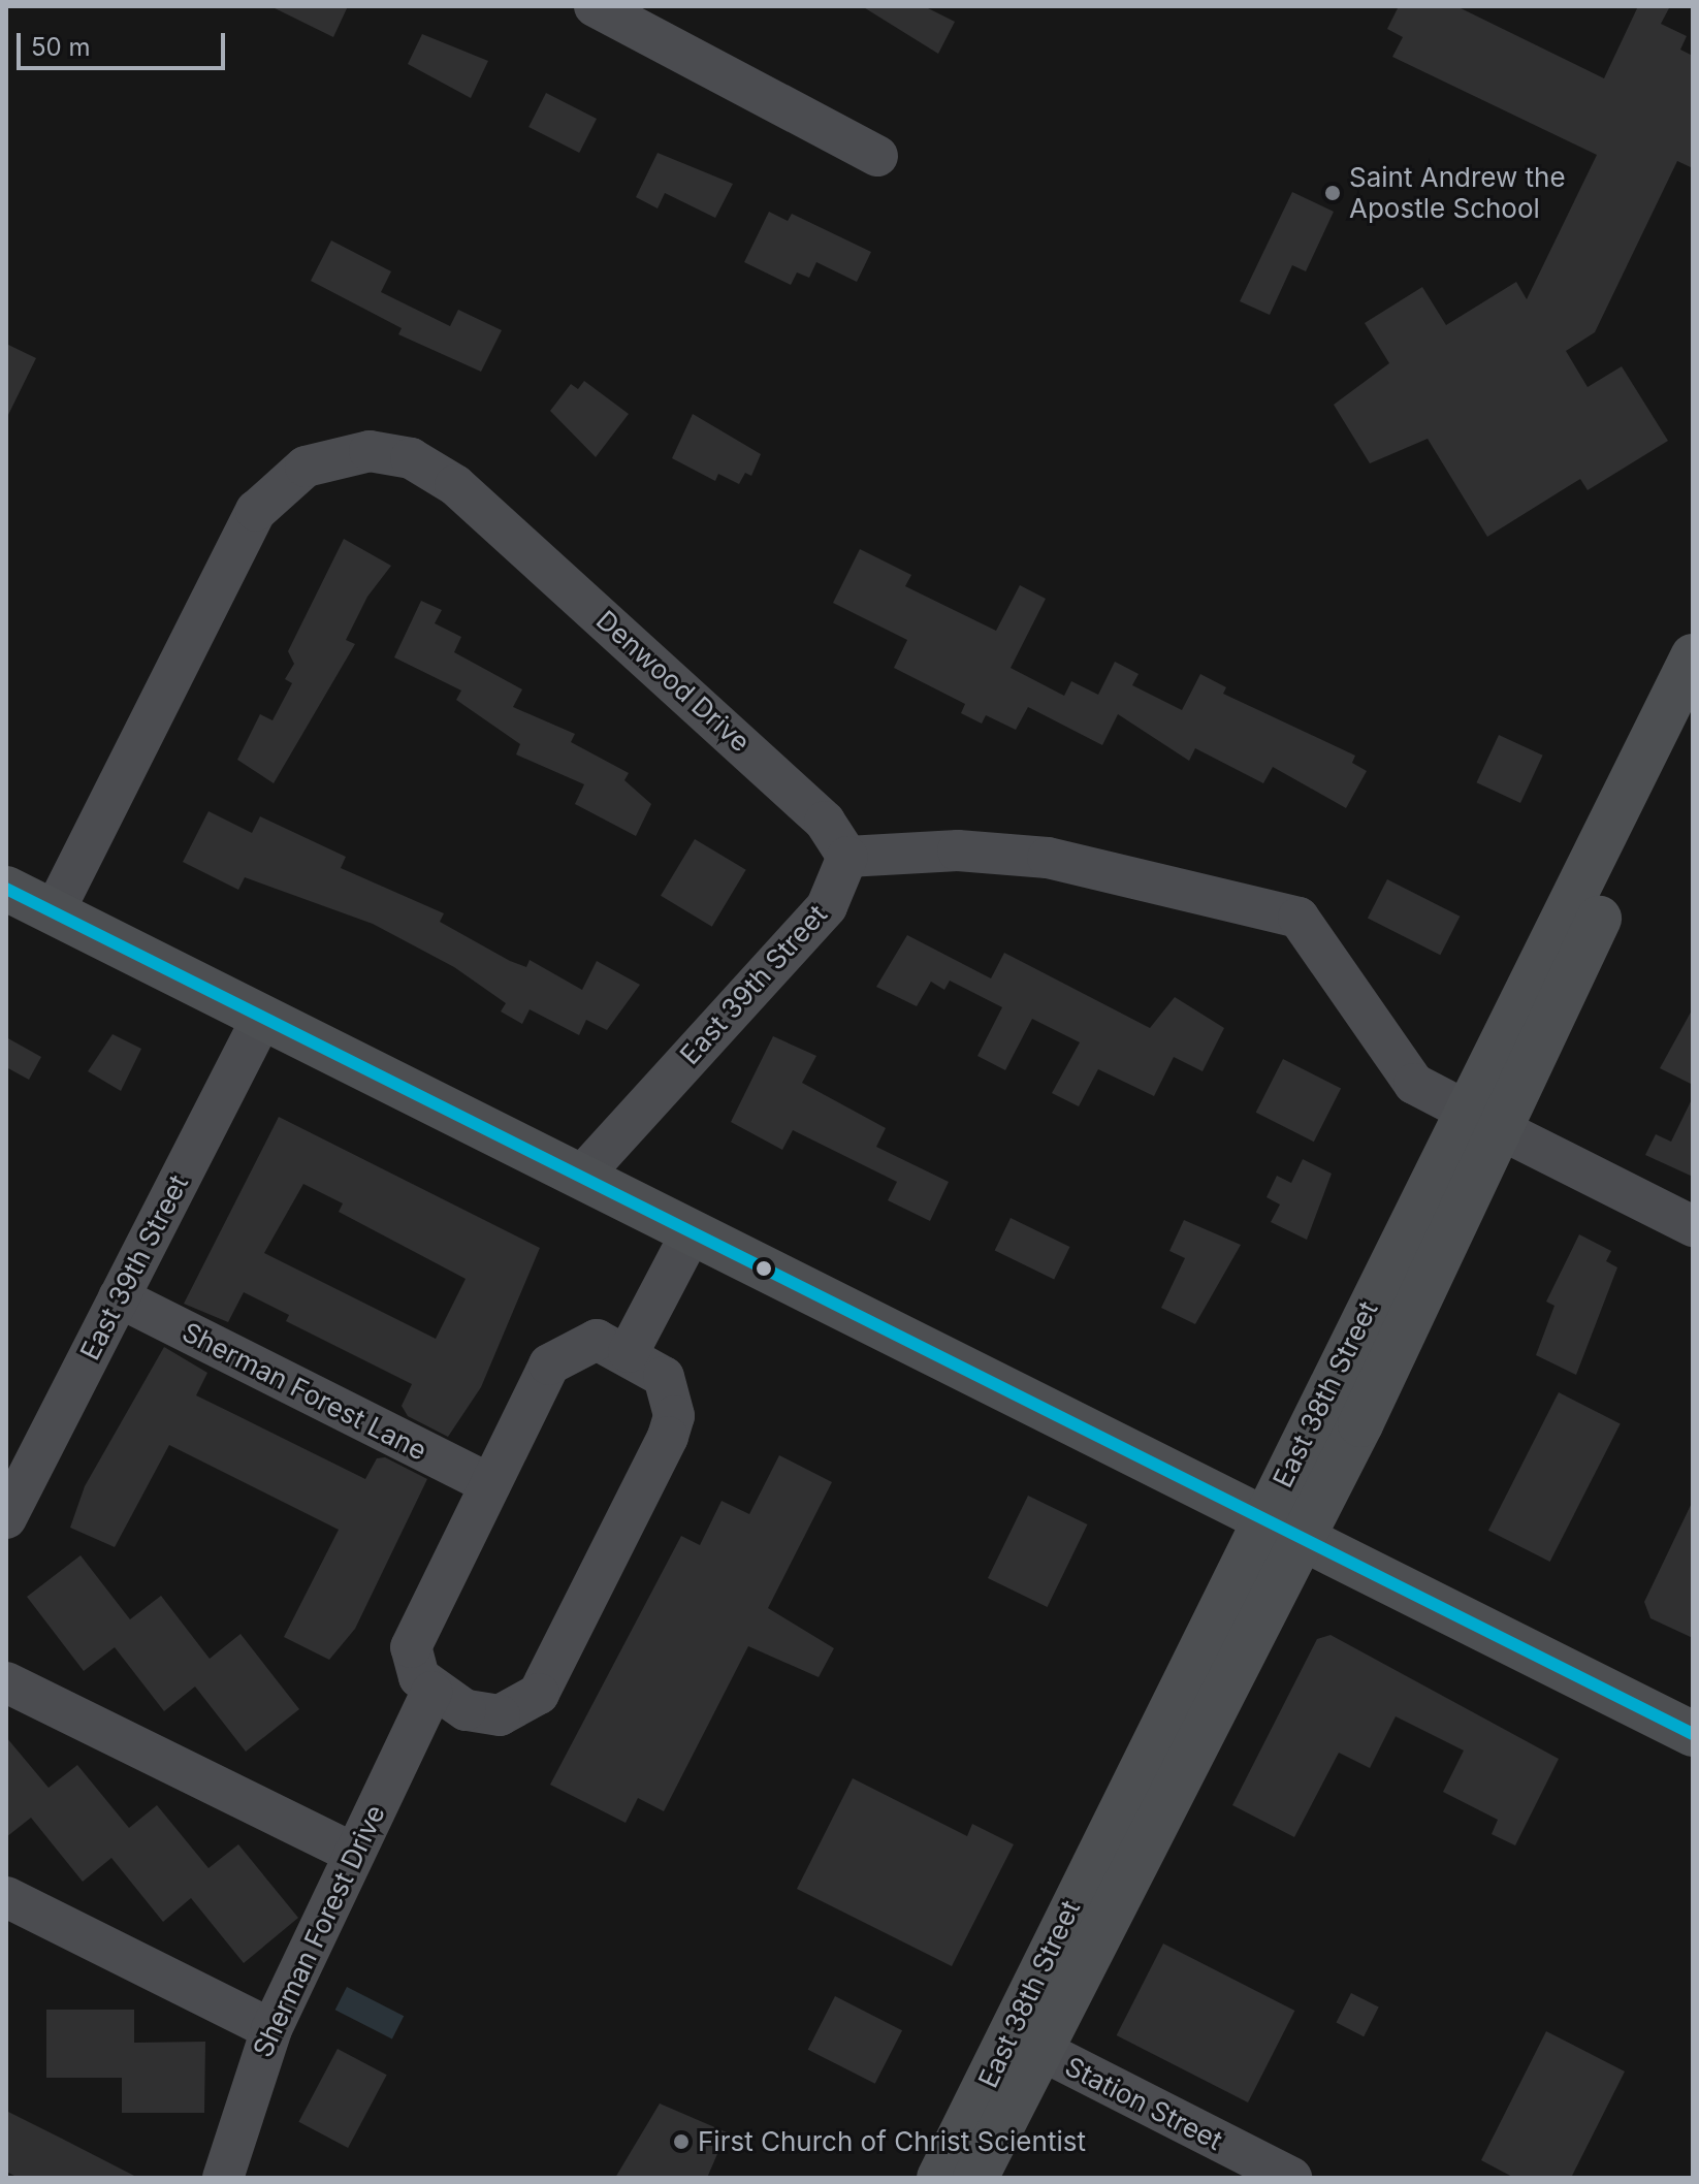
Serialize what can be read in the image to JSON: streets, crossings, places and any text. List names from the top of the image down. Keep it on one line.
{"streets":{"main road":["East 38th Street"],"street":["Denwood Drive","East 39th Street","Sherman Forest Lane","Sherman Forest Drive","Station Street"]},"crossings":[["Denwood Drive","East 39th Street"],["East 39th Street","Sherman Forest Lane"],["East 38th Street","Station Street"]],"places":["Saint Andrew the Apostle School","First Church of Christ Scientist"],"scale_bar":"50 m"}
